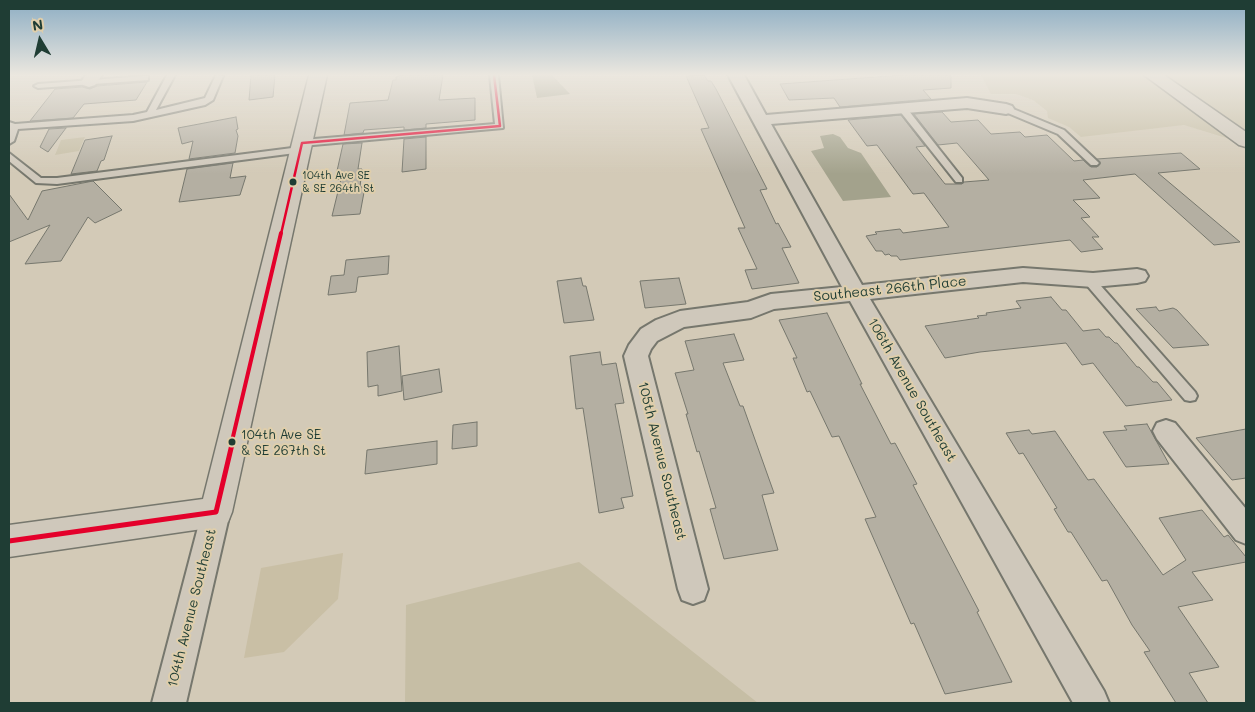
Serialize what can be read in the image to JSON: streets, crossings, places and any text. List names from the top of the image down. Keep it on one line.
{"streets":{"street":["Southeast 266th Place","106th Avenue Southeast","105th Avenue Southeast","104th Avenue Southeast"]},"crossings":[["Southeast 266th Place","106th Avenue Southeast"],["Southeast 266th Place","105th Avenue Southeast"]],"places":["104th Ave SE & SE 264th St","104th Ave SE & SE 267th St"],"north":"top"}
